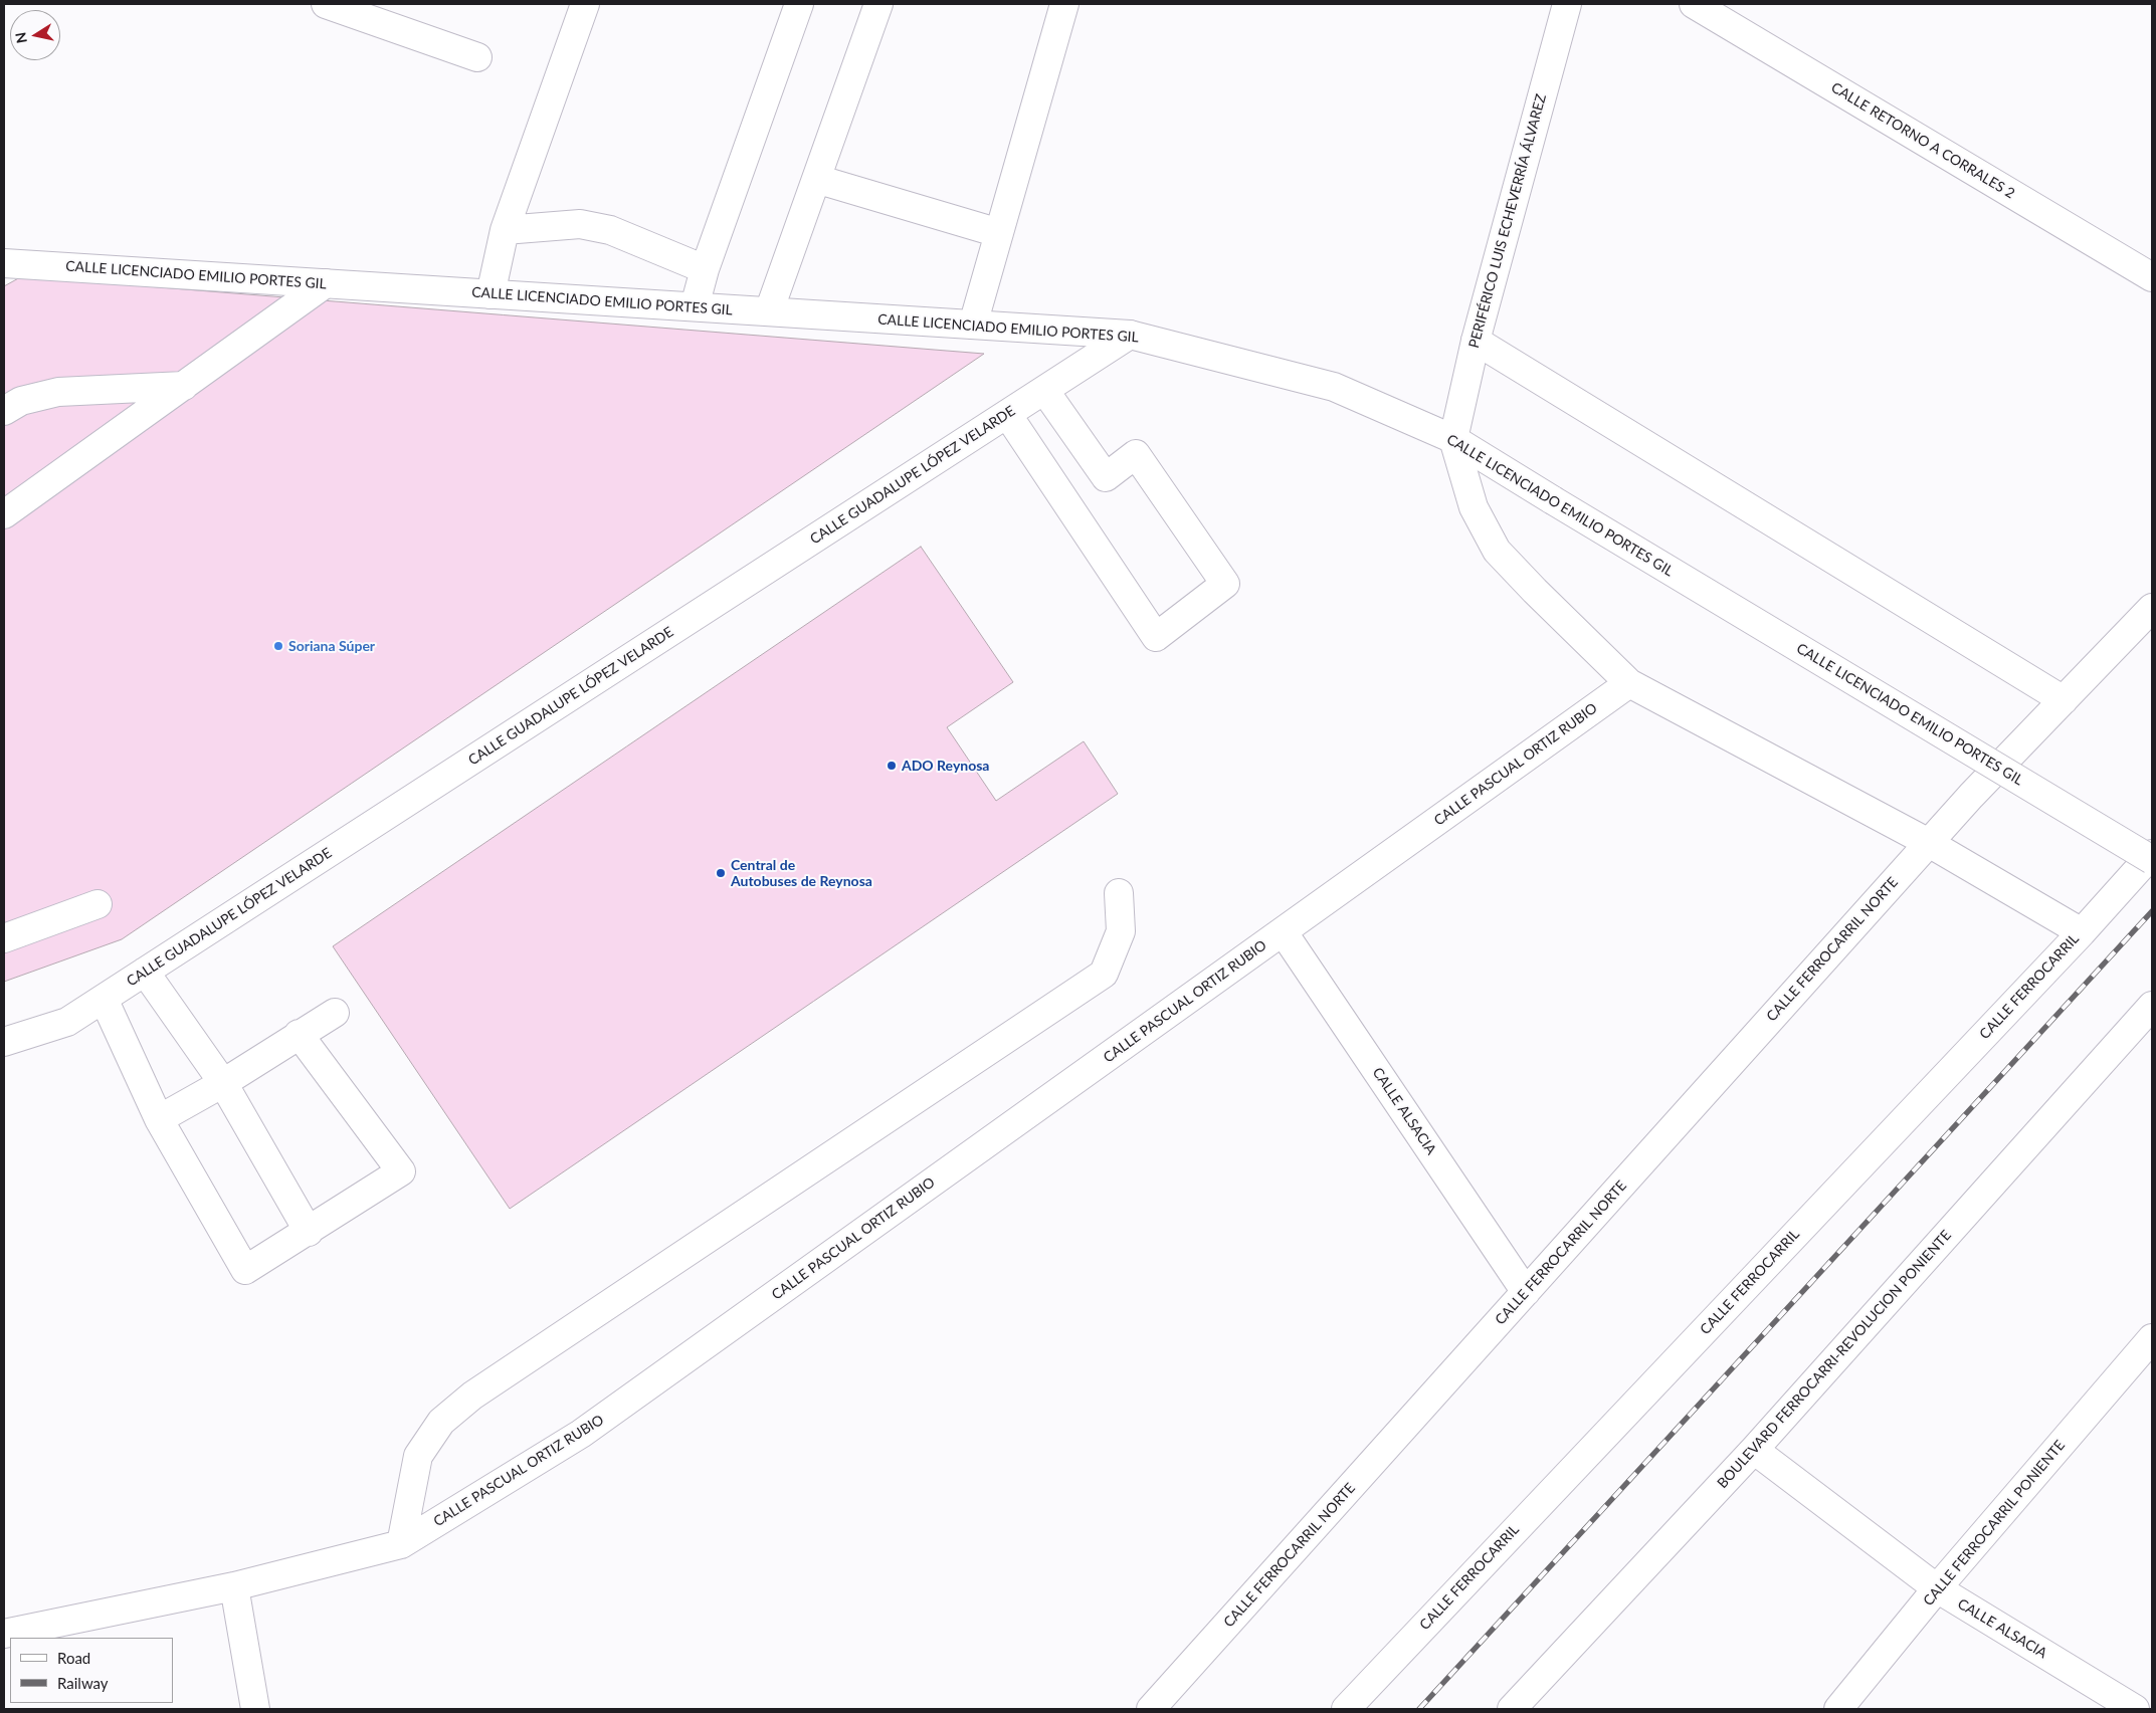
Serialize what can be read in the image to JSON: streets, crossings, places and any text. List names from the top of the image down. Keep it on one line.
{"streets":{"street":["CALLE RETORNO A CORRALES 2","PERIFÉRICO LUIS ECHEVERRÍA ÁLVAREZ","CALLE LICENCIADO EMILIO PORTES GIL","CALLE GUADALUPE LÓPEZ VELARDE","CALLE PASCUAL ORTIZ RUBIO","CALLE FERROCARRIL NORTE","CALLE FERROCARRIL","CALLE ALSACIA","BOULEVARD FERROCARRI-REVOLUCION PONIENTE","CALLE FERROCARRIL PONIENTE"]},"crossings":[["PERIFÉRICO LUIS ECHEVERRÍA ÁLVAREZ","CALLE LICENCIADO EMILIO PORTES GIL"],["CALLE LICENCIADO EMILIO PORTES GIL","CALLE GUADALUPE LÓPEZ VELARDE"],["CALLE PASCUAL ORTIZ RUBIO","CALLE ALSACIA"],["CALLE FERROCARRIL NORTE","CALLE ALSACIA"],["CALLE ALSACIA","BOULEVARD FERROCARRI-REVOLUCION PONIENTE"],["CALLE ALSACIA","CALLE FERROCARRIL PONIENTE"]],"places":["Soriana Súper","ADO Reynosa","Central de Autobuses de Reynosa"],"legend":["Road","Railway"],"north":"left"}
